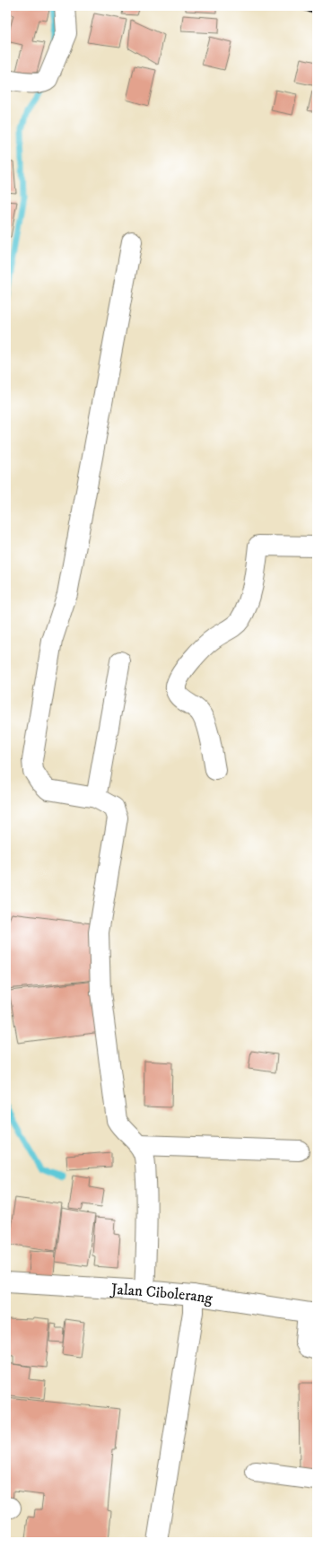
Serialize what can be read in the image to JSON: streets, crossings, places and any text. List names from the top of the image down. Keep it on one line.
{"streets":{"street":["Jalan Cibolerang"]}}
